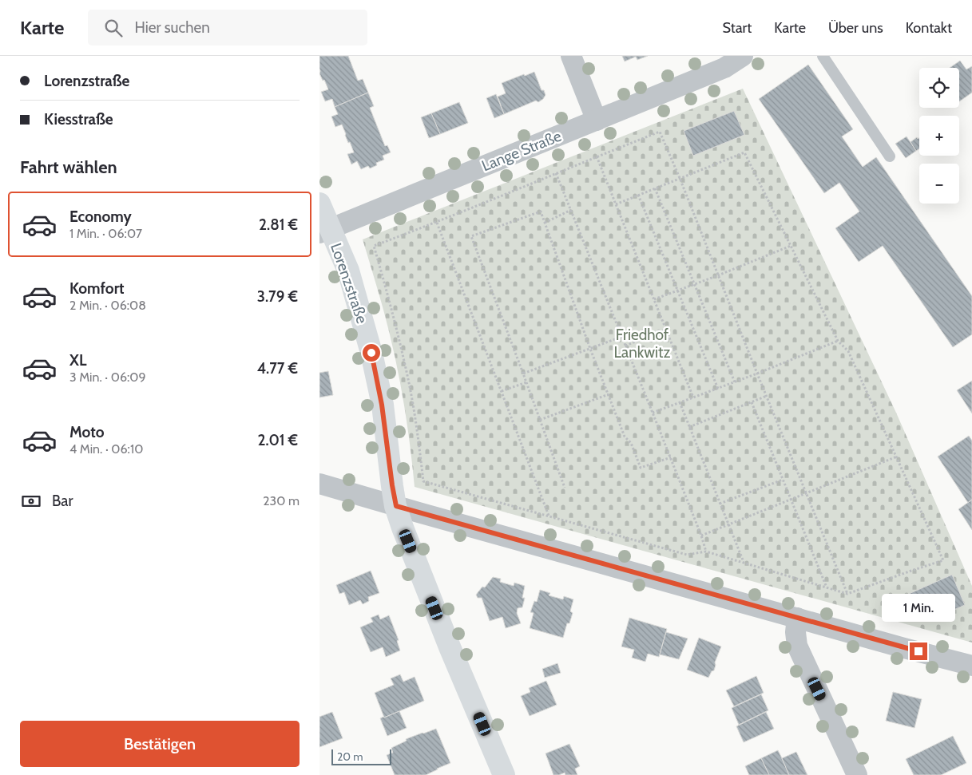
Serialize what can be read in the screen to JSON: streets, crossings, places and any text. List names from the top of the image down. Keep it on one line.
{"streets":{"street":["Lange Straße","Lorenzstraße"]},"crossings":[["Lange Straße","Lorenzstraße"]],"parks":["Friedhof Lankwitz"],"scale_bar":"20 m","page":{"header":"Karte","search":"Hier suchen","nav":["Start","Karte","Über uns","Kontakt"],"banner":["Lorenzstraße","Kiesstraße"],"map_buttons":["+","−"],"heading":"Fahrt wählen","list":[{"name":"Economy","note":"1 Min. · 06:07","value":"2.81 €"},{"name":"Komfort","note":"2 Min. · 06:08","value":"3.79 €"},{"name":"XL","note":"3 Min. · 06:09","value":"4.77 €"},{"name":"Moto","note":"4 Min. · 06:10","value":"2.01 €"}],"pay":["Bar","230 m"],"bubble":"1 Min.","buttons":"Bestätigen","scale":"20 m"}}
